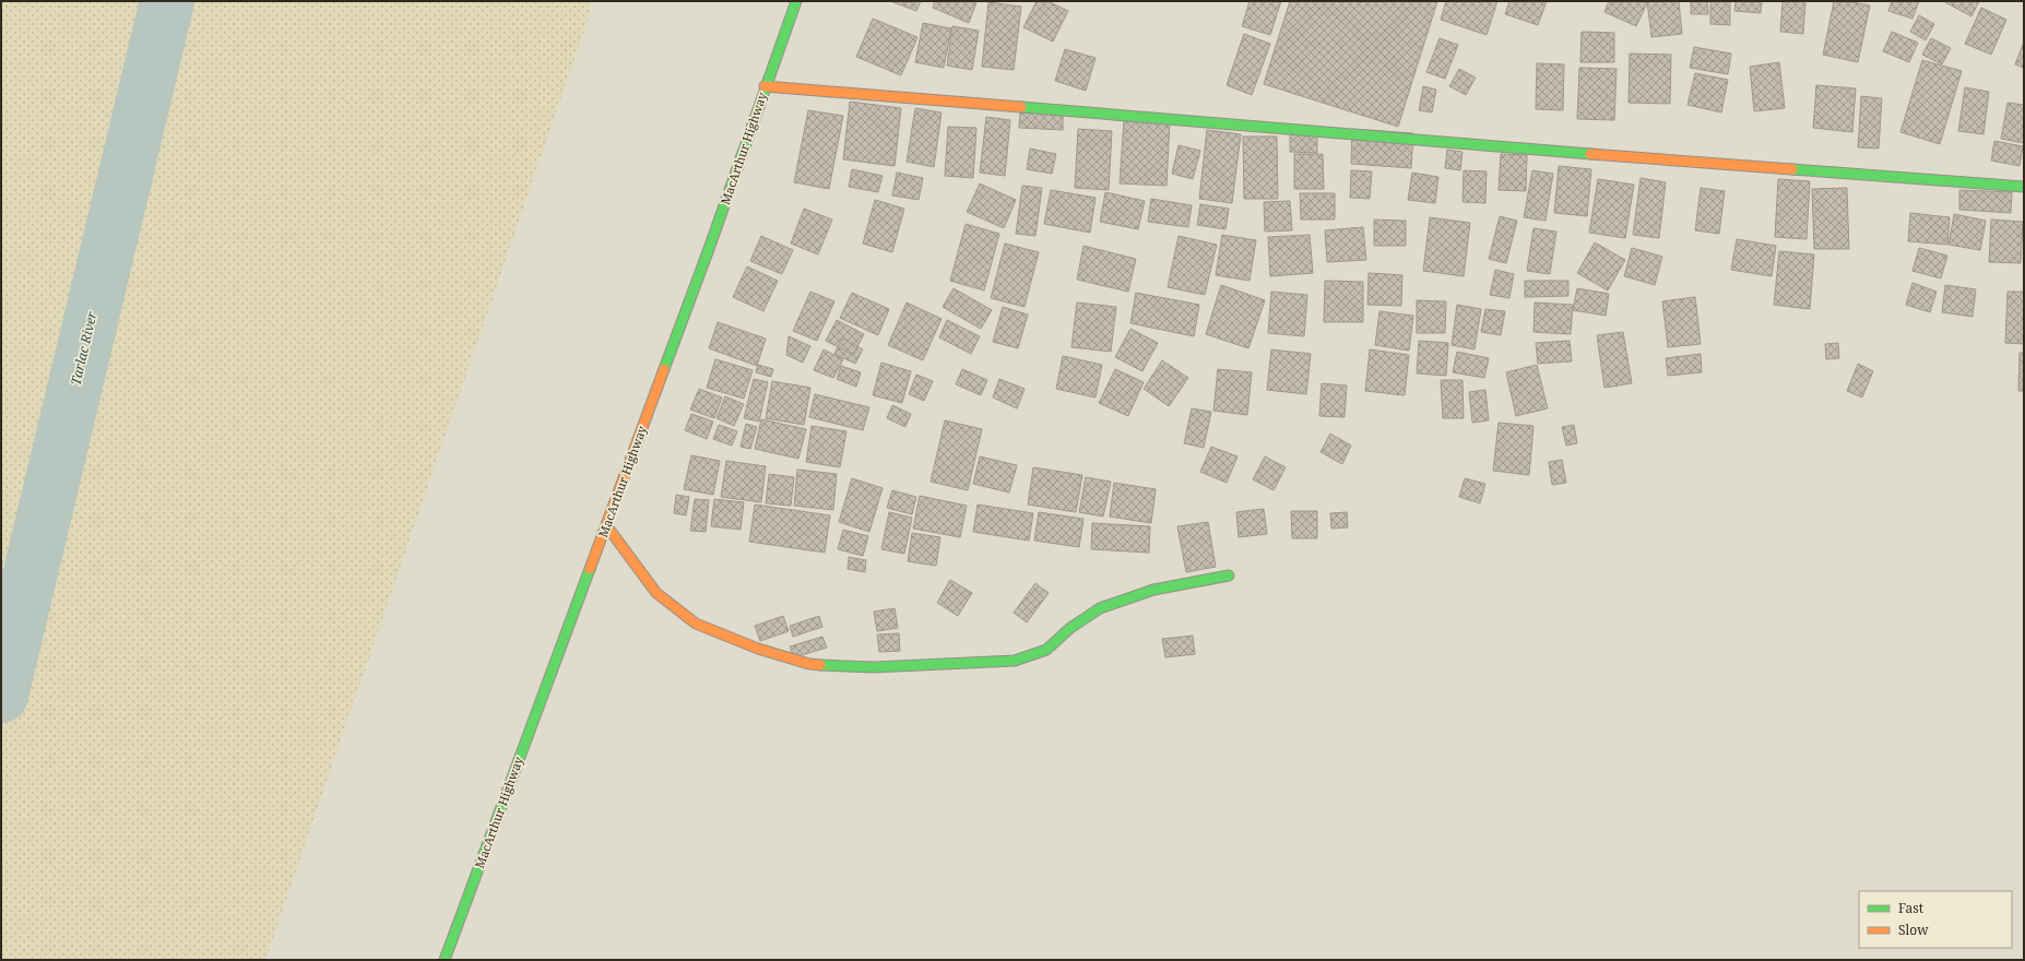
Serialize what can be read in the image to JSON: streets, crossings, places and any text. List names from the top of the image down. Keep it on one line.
{"streets":{"main road":["MacArthur Highway"]},"water":["Tarlac River"],"legend":["Fast","Slow"]}
